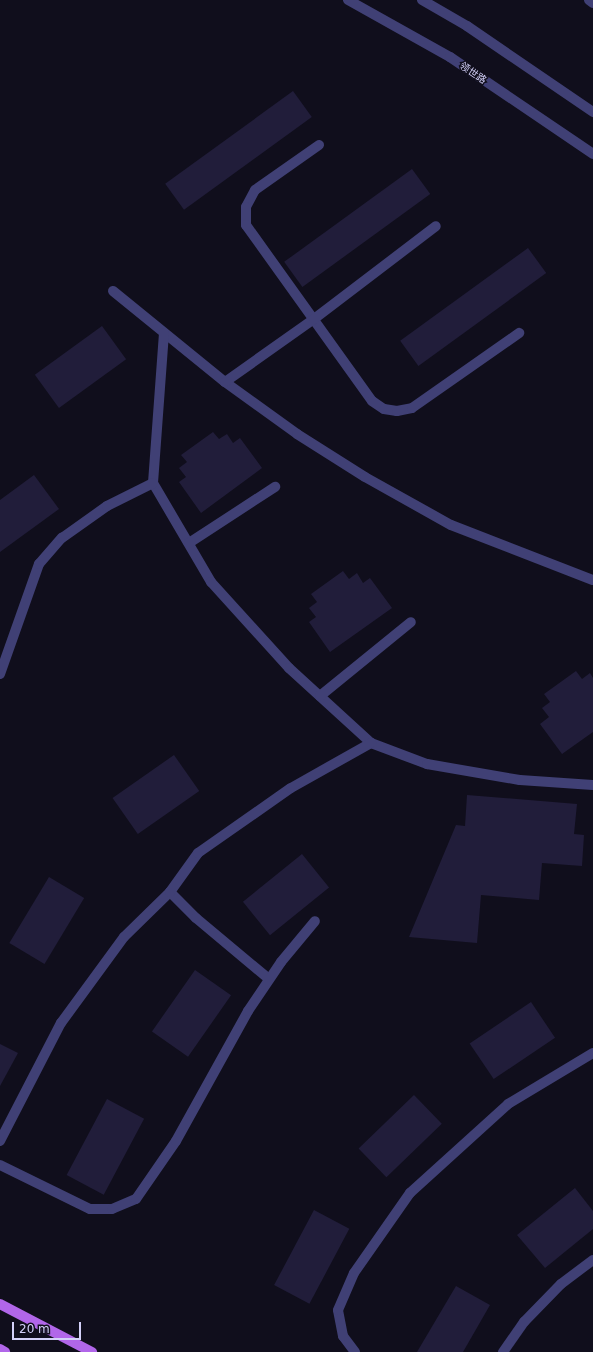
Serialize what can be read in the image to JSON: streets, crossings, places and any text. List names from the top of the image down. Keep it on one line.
{"streets":{"street":["领世路"]},"scale_bar":"20 m"}
